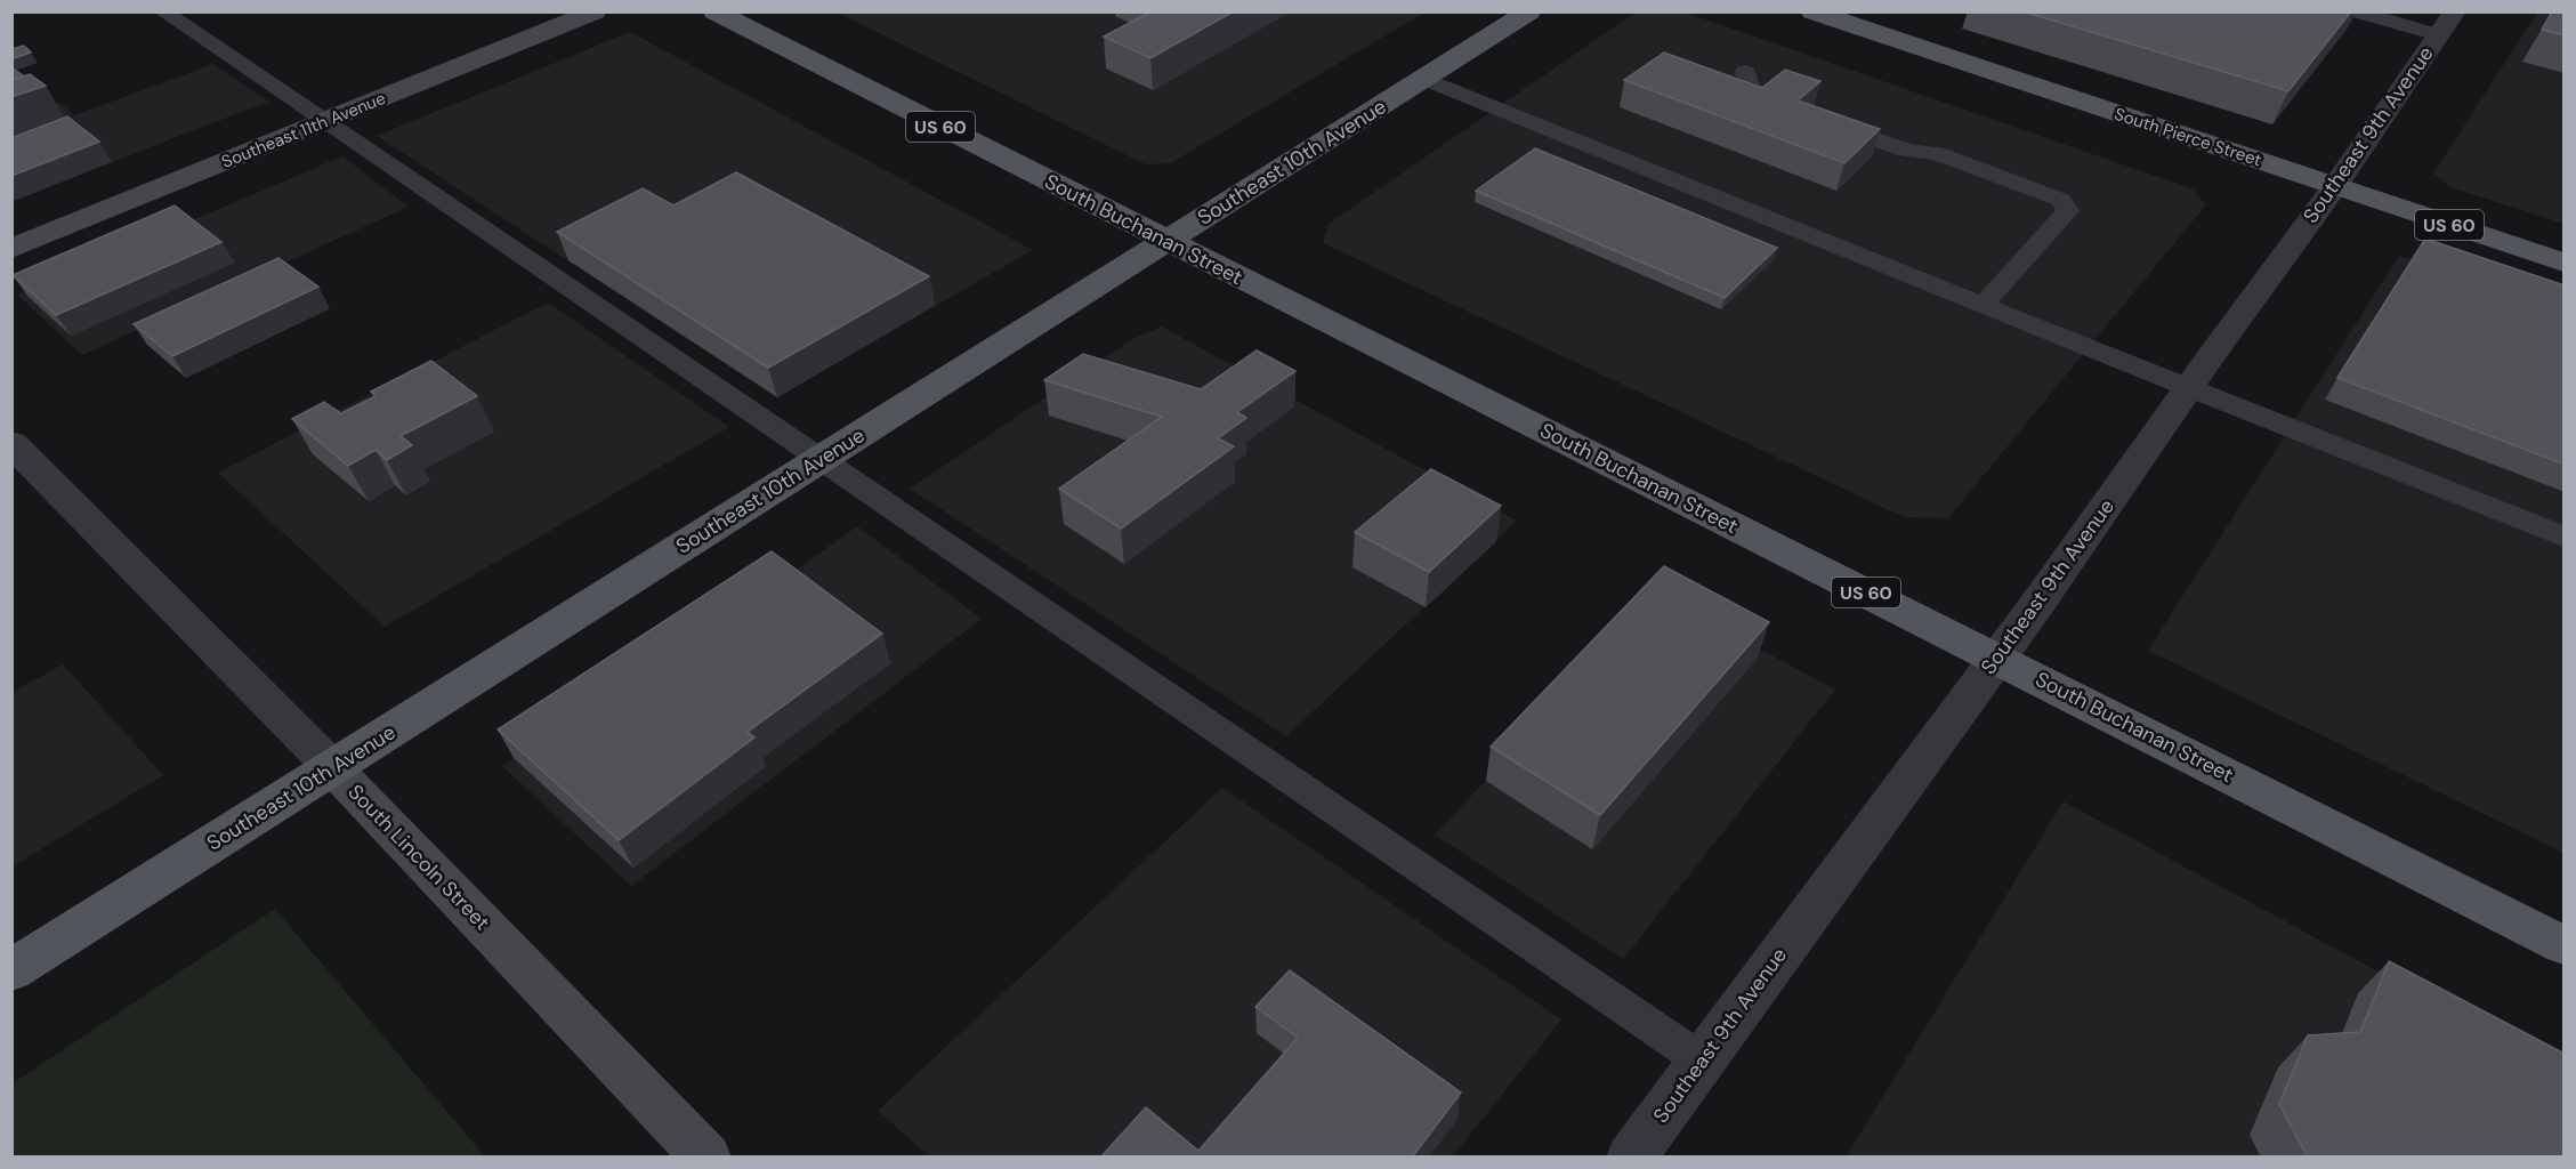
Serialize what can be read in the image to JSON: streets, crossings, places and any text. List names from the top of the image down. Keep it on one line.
{"streets":{"main road":["US 60","Southeast 11th Avenue","South Pierce Street","Southeast 10th Avenue","South Buchanan Street","South Lincoln Street"],"street":["Southeast 9th Avenue"]},"crossings":[["Southeast 9th Avenue","South Pierce Street"],["Southeast 9th Avenue","South Buchanan Street"],["Southeast 10th Avenue","South Buchanan Street"],["Southeast 10th Avenue","South Lincoln Street"]]}
